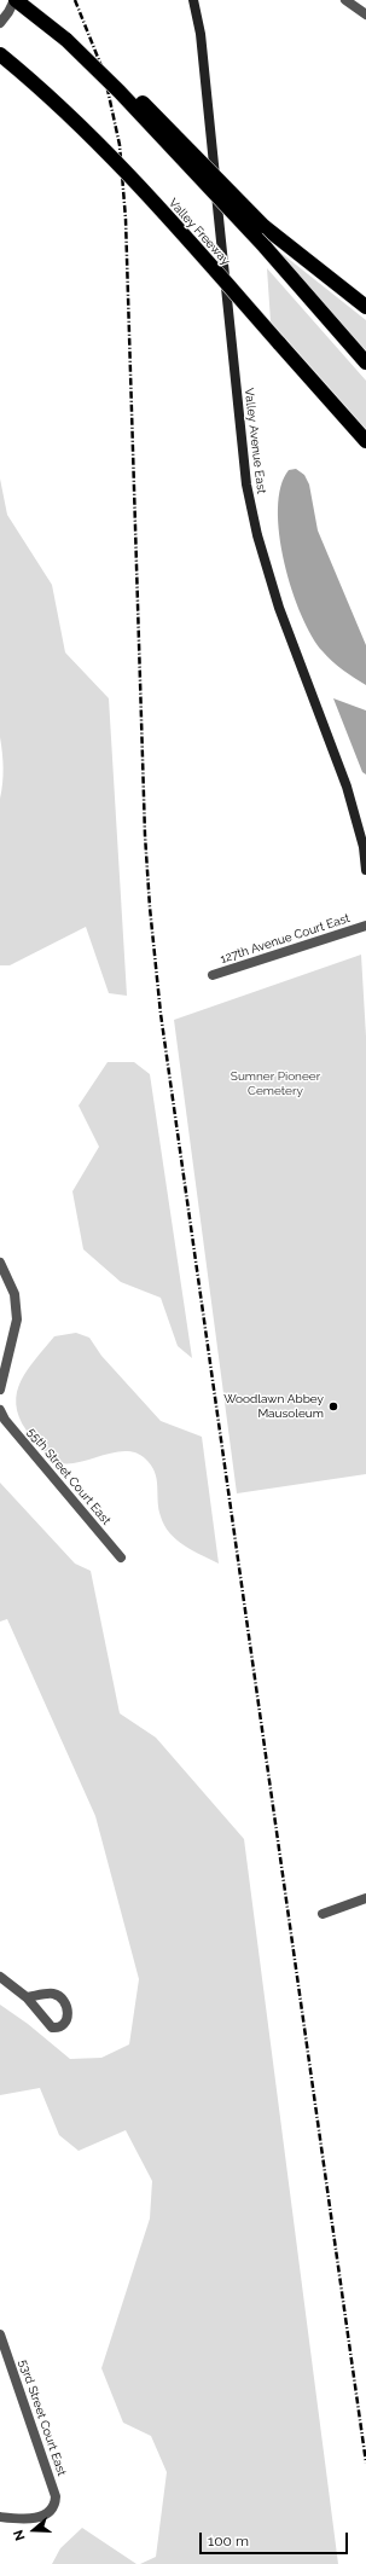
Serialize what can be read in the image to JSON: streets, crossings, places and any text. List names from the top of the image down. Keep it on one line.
{"streets":{"highway":["Valley Freeway"],"main road":["Valley Avenue East"],"street":["127th Avenue Court East","55th Street Court East","53rd Street Court East"]},"parks":["Sumner Pioneer Cemetery"],"places":["Woodlawn Abbey Mausoleum"],"scale_bar":"100 m","north":"left"}
